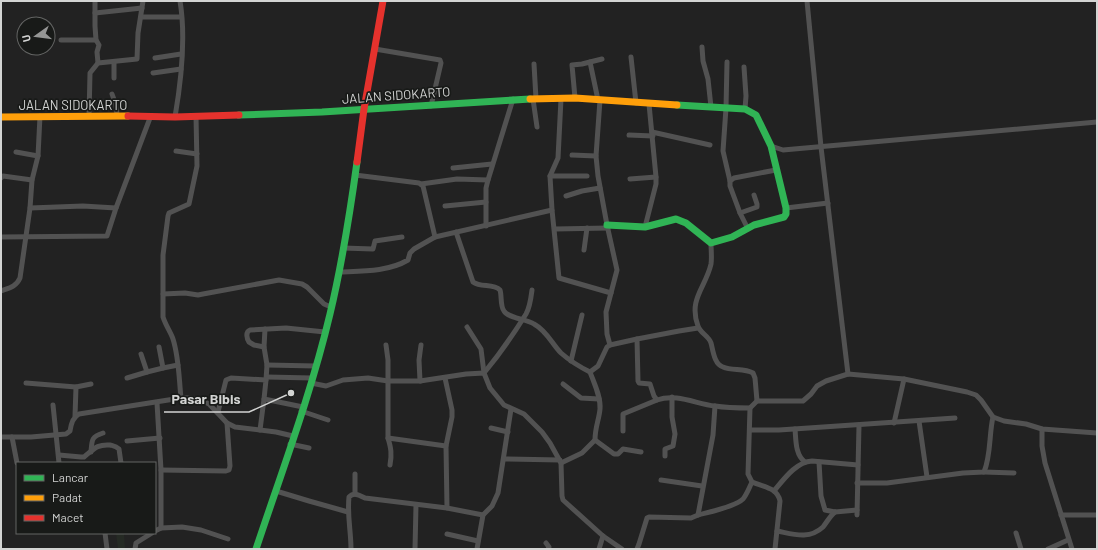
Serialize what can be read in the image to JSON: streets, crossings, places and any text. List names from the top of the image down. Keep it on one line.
{"streets":{"street":["JALAN SIDOKARTO"]},"places":["Pasar Bibis"],"legend":["Lancar","Padat","Macet"],"north":"left"}
